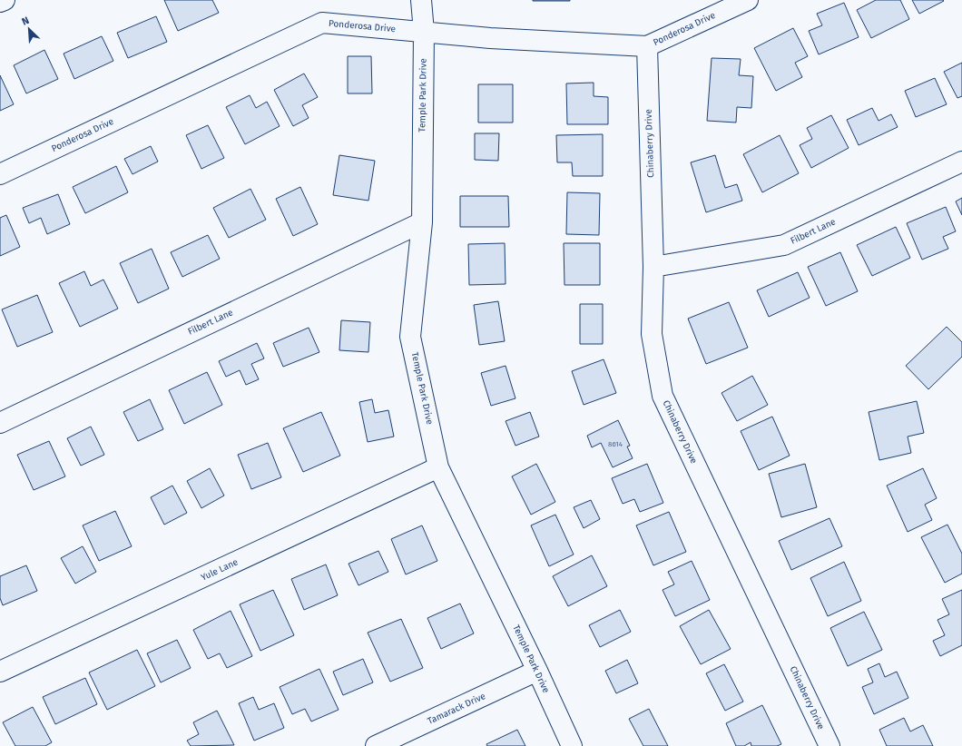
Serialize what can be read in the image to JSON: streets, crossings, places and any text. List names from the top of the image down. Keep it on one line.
{"streets":{"street":["Ponderosa Drive","Temple Park Drive","Chinaberry Drive","Filbert Lane","Yule Lane","Tamarack Drive"]},"crossings":[["Ponderosa Drive","Temple Park Drive"],["Ponderosa Drive","Chinaberry Drive"],["Temple Park Drive","Filbert Lane"],["Temple Park Drive","Yule Lane"],["Temple Park Drive","Tamarack Drive"],["Chinaberry Drive","Filbert Lane"]],"house_numbers":["8614"],"north":"top left"}
